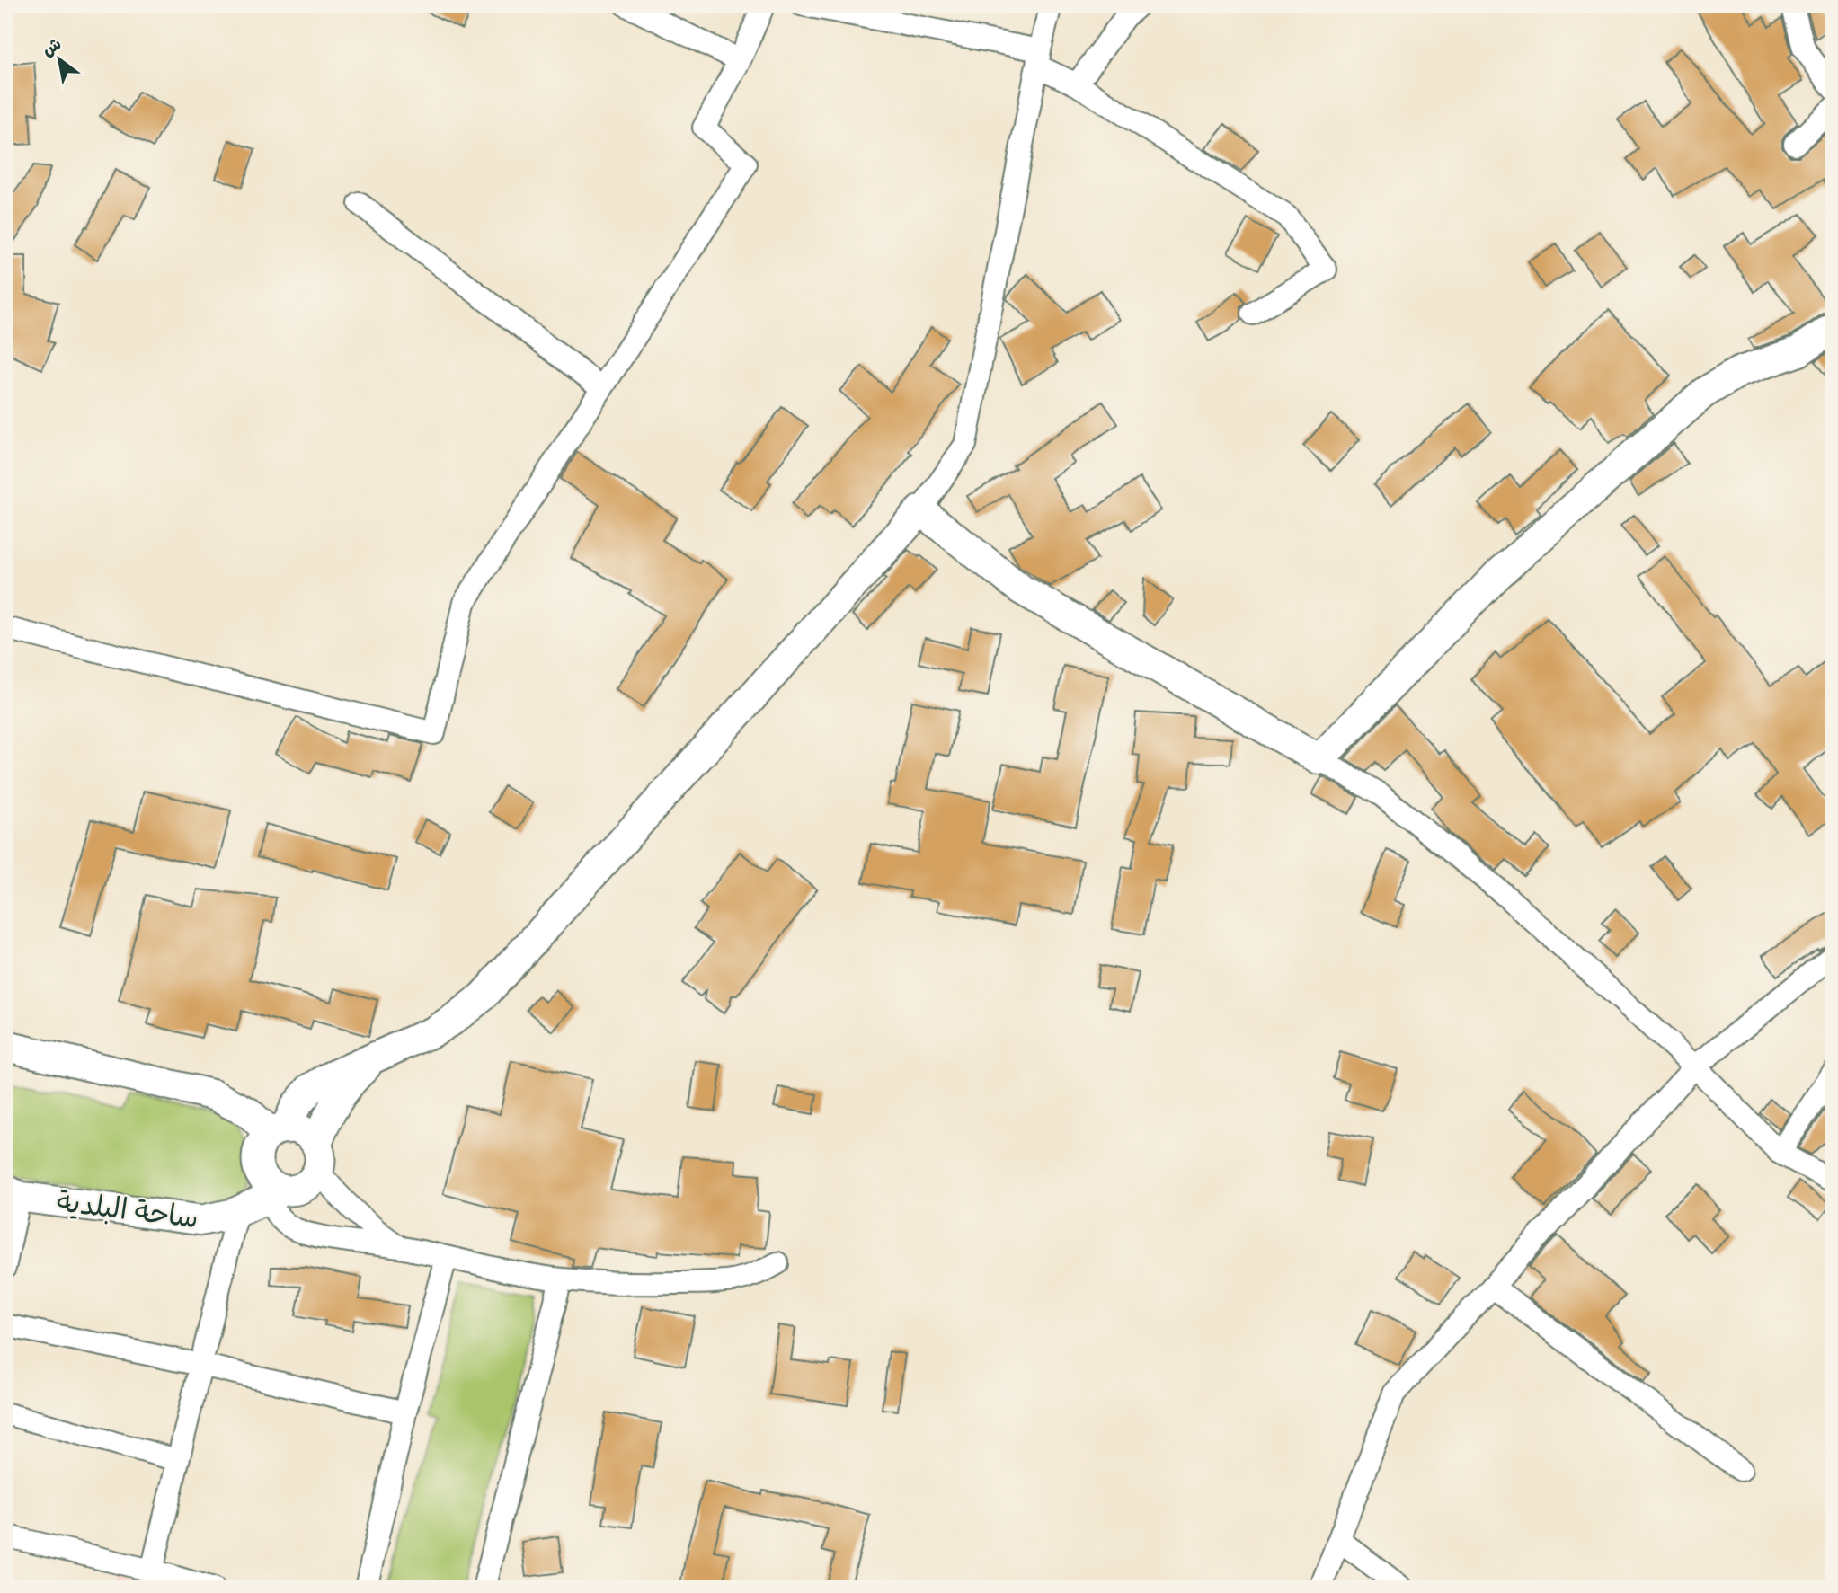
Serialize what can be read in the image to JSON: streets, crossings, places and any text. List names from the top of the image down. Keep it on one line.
{"streets":{"street":["ساحة البلدية"]},"north":"top left"}
